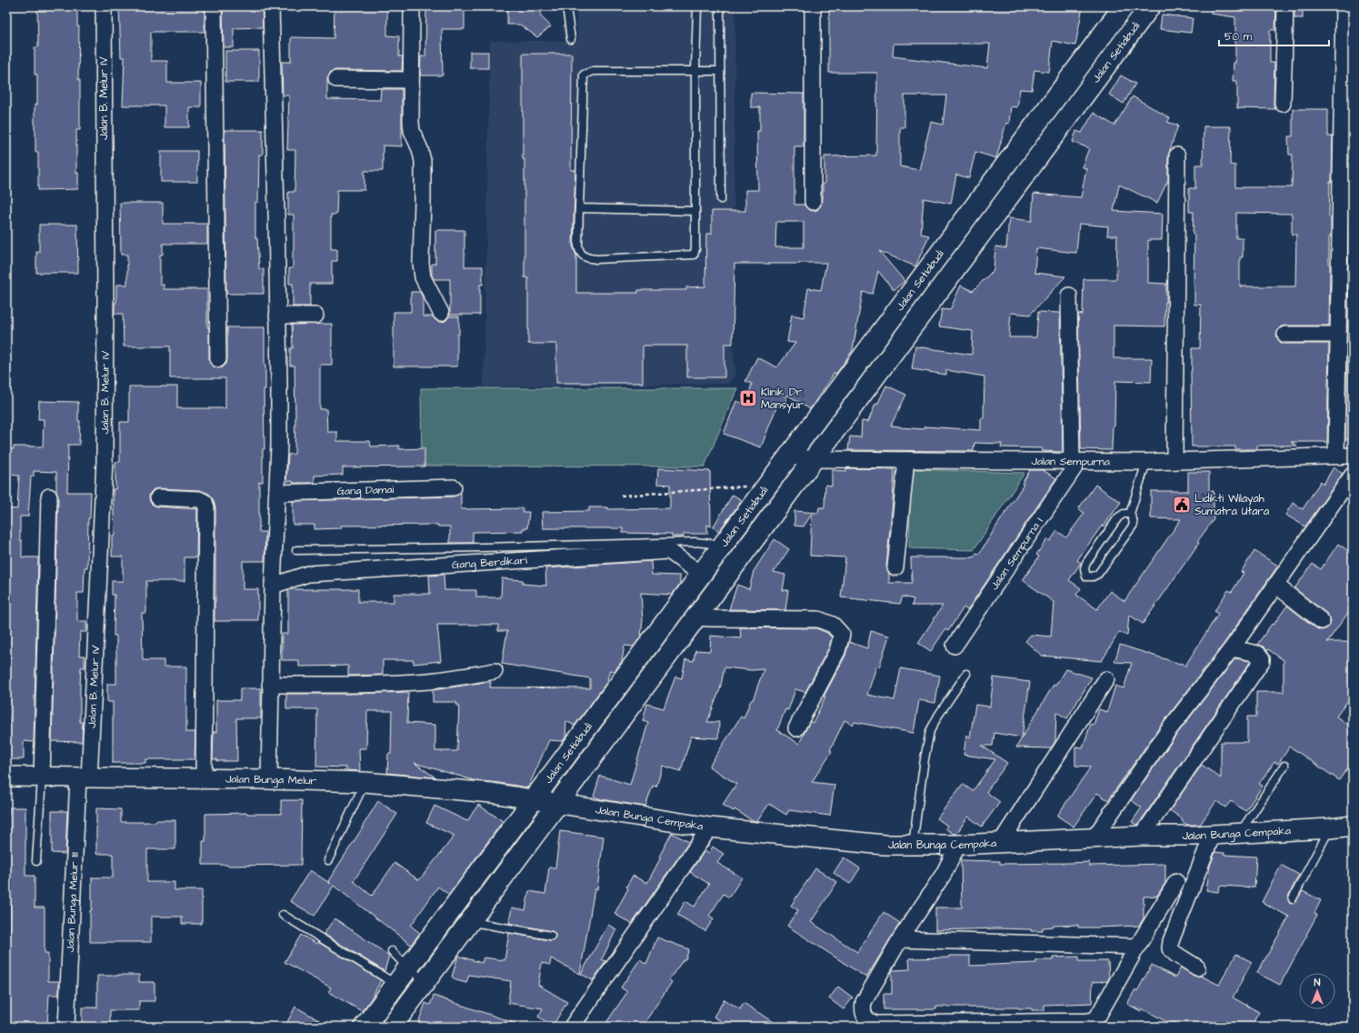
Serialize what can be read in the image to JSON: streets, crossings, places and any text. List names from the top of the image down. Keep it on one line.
{"streets":{"main road":["Jalan Setiabudi"],"street":["Jalan B. Melur IV","Jalan Sempurna","Gang Damai","Jalan Sempurna I","Gang Berdikari","Jalan Bunga Melur","Jalan Bunga Cempaka","Jalan Bunga Melur III"]},"crossings":[["Jalan Setiabudi","Jalan Sempurna"],["Jalan Setiabudi","Gang Berdikari"],["Jalan Setiabudi","Jalan Bunga Melur"],["Jalan Setiabudi","Jalan Bunga Cempaka"],["Jalan B. Melur IV","Jalan Bunga Melur"],["Jalan B. Melur IV","Jalan Bunga Melur III"],["Jalan Sempurna","Jalan Sempurna I"],["Jalan Bunga Melur","Jalan Bunga Cempaka"],["Jalan Bunga Melur","Jalan Bunga Melur III"]],"places":{"hospital":["Klinik Dr. Mansyur"],"public building":["Lidikti Wilayah Sumatra Utara"]},"scale_bar":"50 m","north":"top"}
